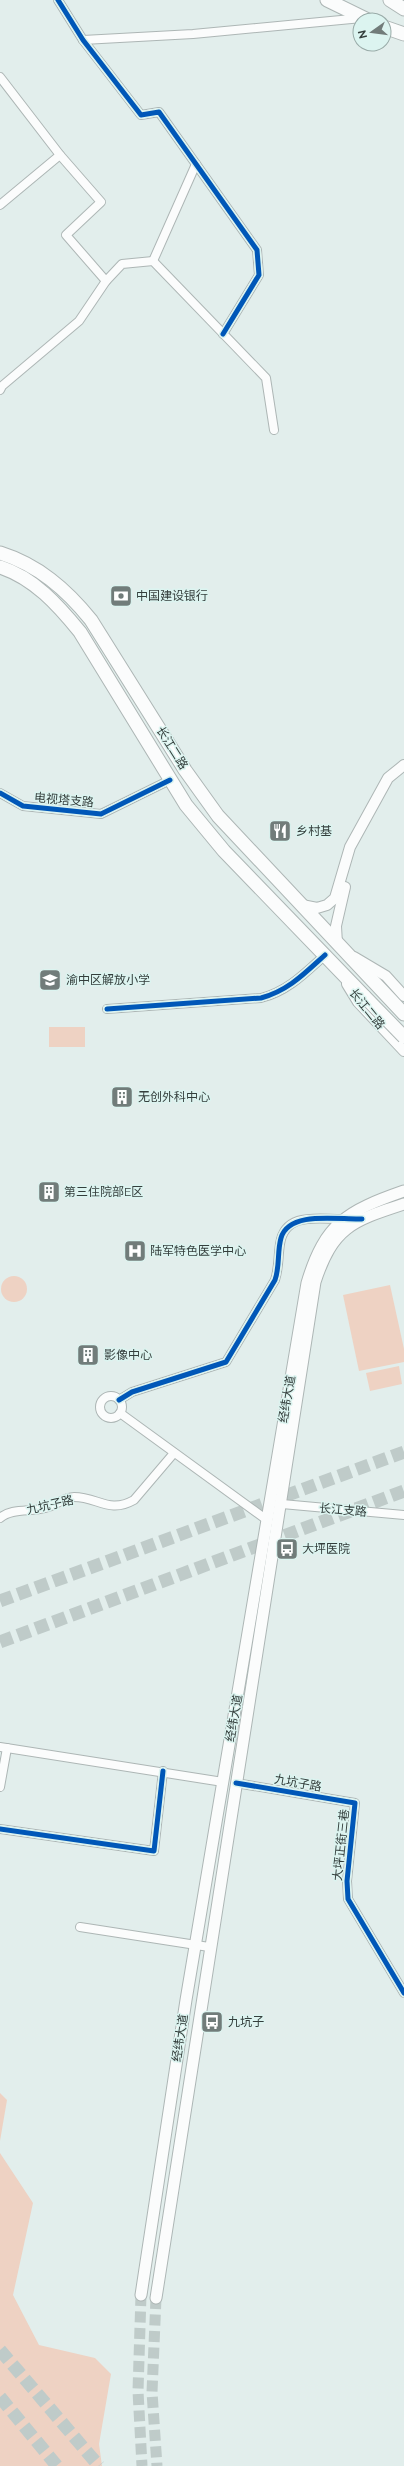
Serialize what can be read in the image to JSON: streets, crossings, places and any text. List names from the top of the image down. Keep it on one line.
{"streets":{"main road":["长江二路","经纬大道"],"street":["电视塔支路","九坑子路","长江支路","大坪正街三巷"]},"crossings":[["长江二路","电视塔支路"],["经纬大道","九坑子路"],["经纬大道","长江支路"],["九坑子路","大坪正街三巷"]],"places":{"bank":["中国建设银行"],"restaurant":["乡村基"],"school or university":["渝中区解放小学"],"building":["无创外科中心","第三住院部E区","影像中心"],"hospital":["陆军特色医学中心"],"bus stop":["大坪医院","九坑子"]},"north":"left"}
